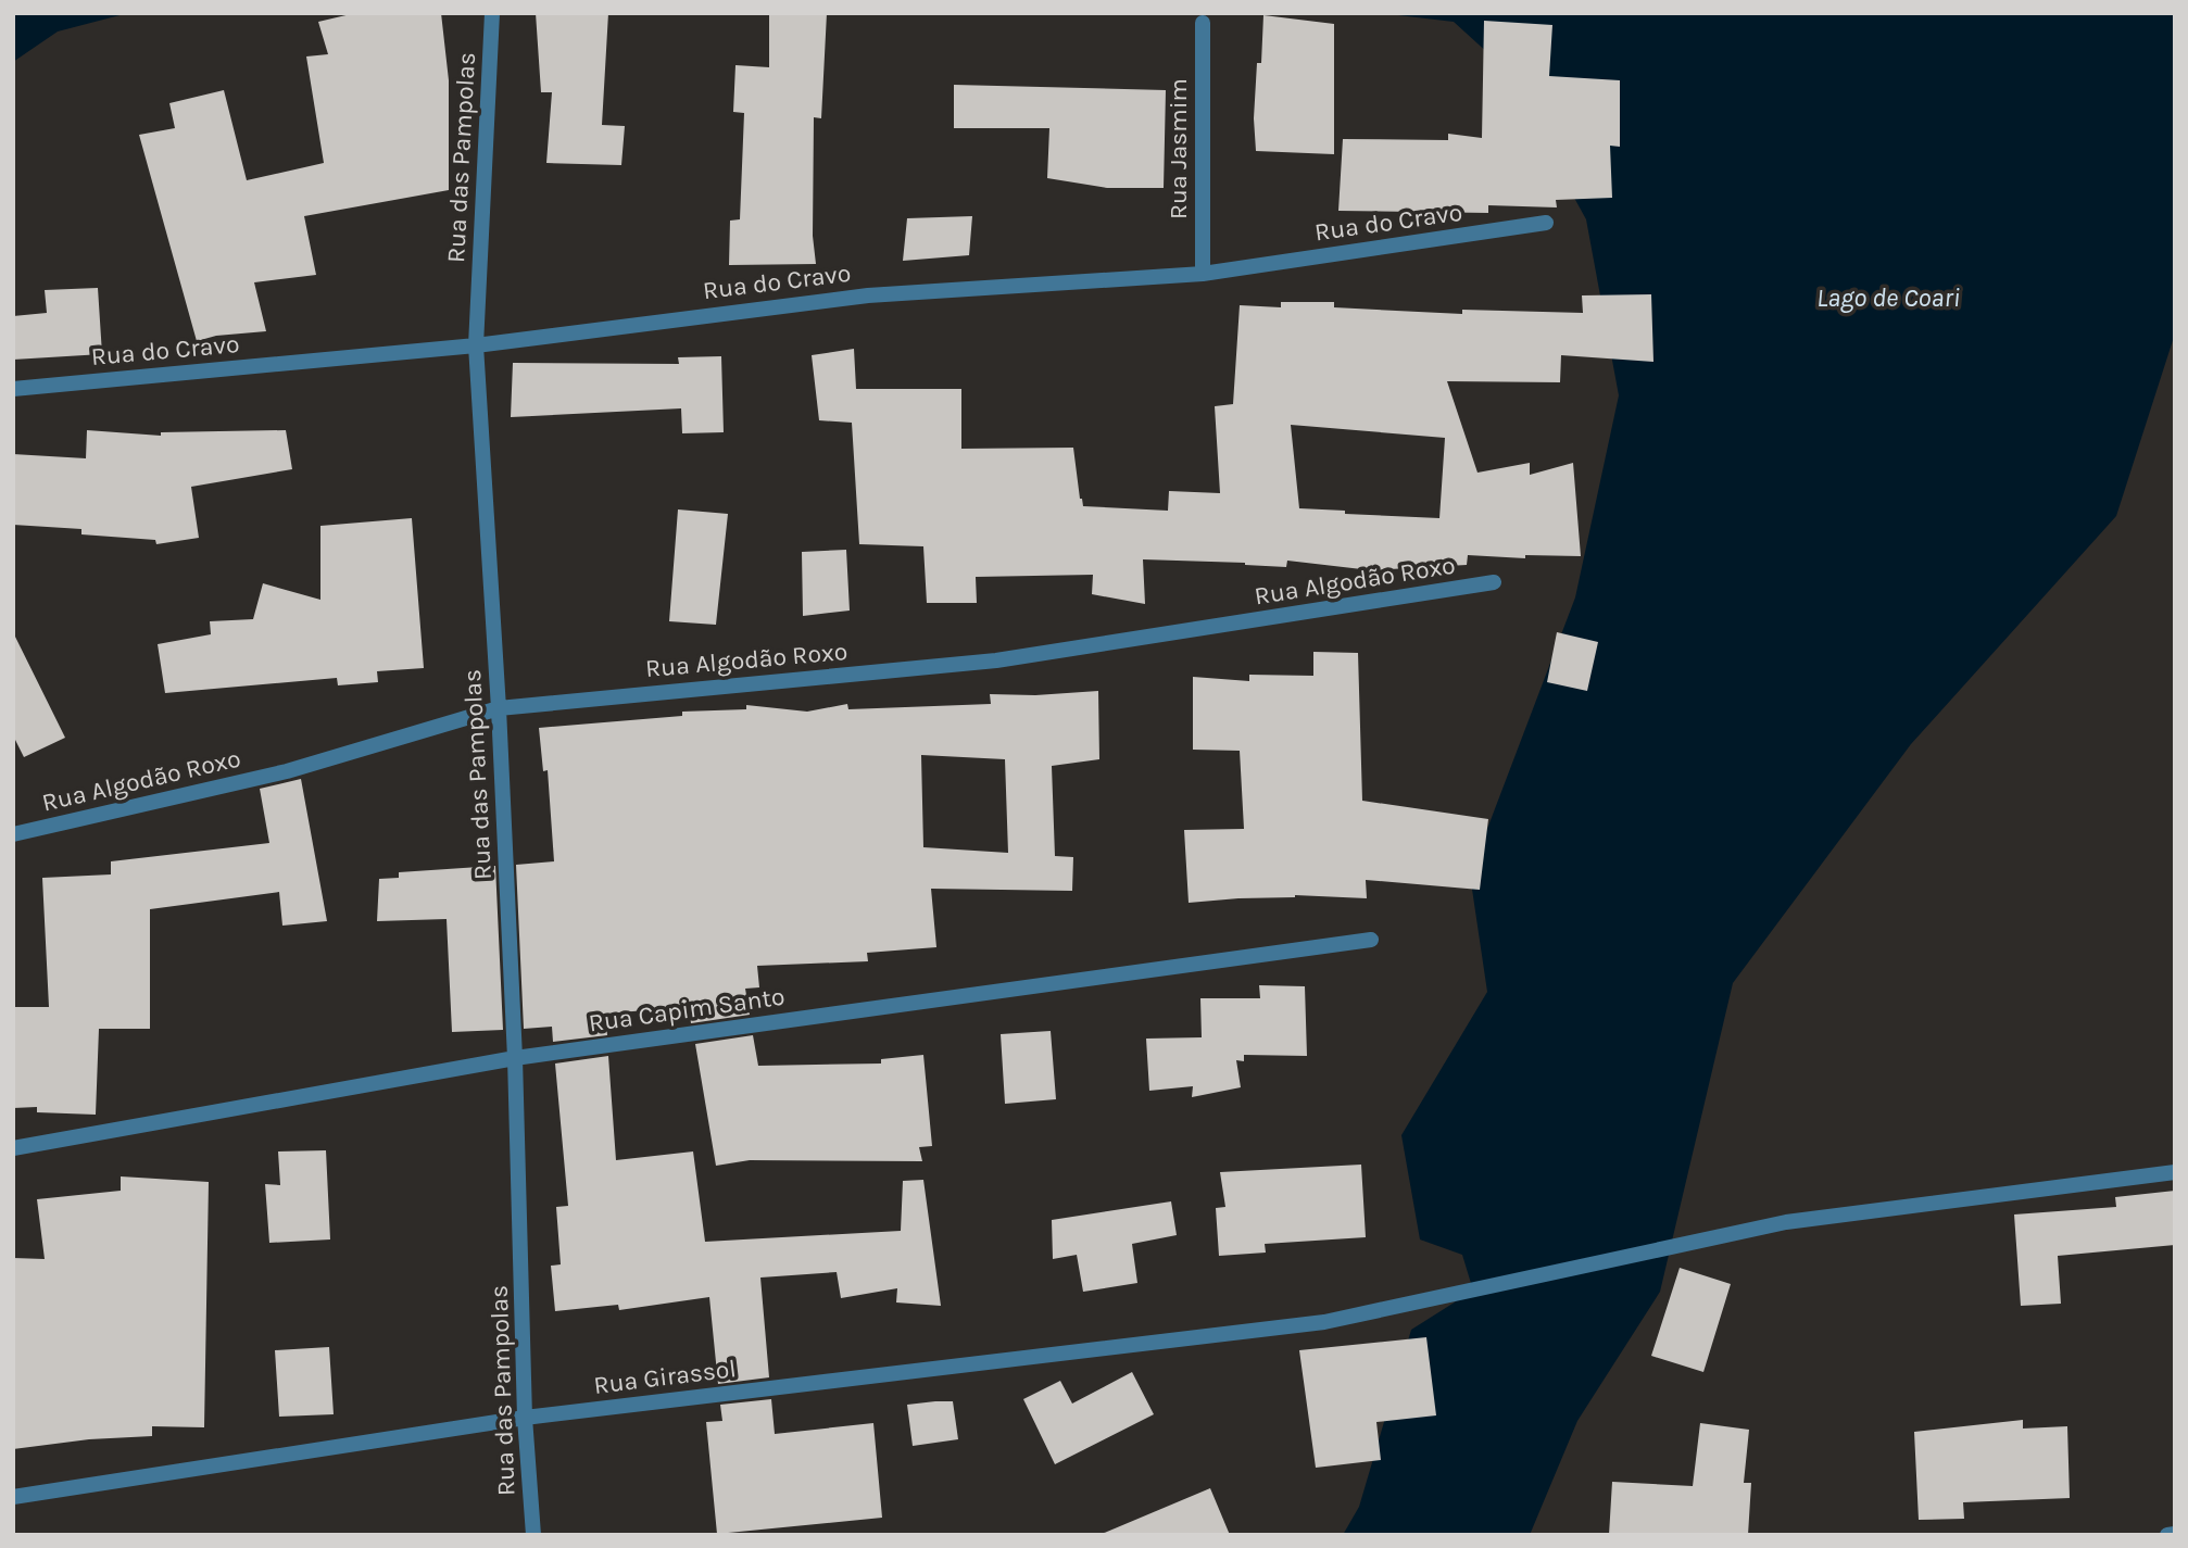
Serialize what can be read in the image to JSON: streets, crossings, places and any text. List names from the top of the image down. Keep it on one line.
{"streets":{"street":["Rua Jasmim","Rua das Pampolas","Rua do Cravo","Rua Algodão Roxo","Rua Capim Santo","Rua Girassol"]},"crossings":[["Rua Jasmim","Rua do Cravo"],["Rua das Pampolas","Rua do Cravo"],["Rua das Pampolas","Rua Algodão Roxo"],["Rua das Pampolas","Rua Capim Santo"],["Rua das Pampolas","Rua Girassol"]],"water":["Lago de Coari"]}
